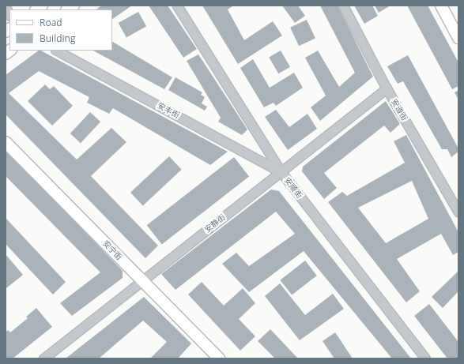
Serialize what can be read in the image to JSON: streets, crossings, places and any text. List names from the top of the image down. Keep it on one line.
{"streets":{"main road":["安宁街"],"street":["安道街","安丰街","安顺街","安静街"]},"crossings":[["安道街","安静街"],["安丰街","安顺街"],["安丰街","安静街"],["安顺街","安静街"],["安静街","安宁街"]],"legend":["Road","Building"]}
